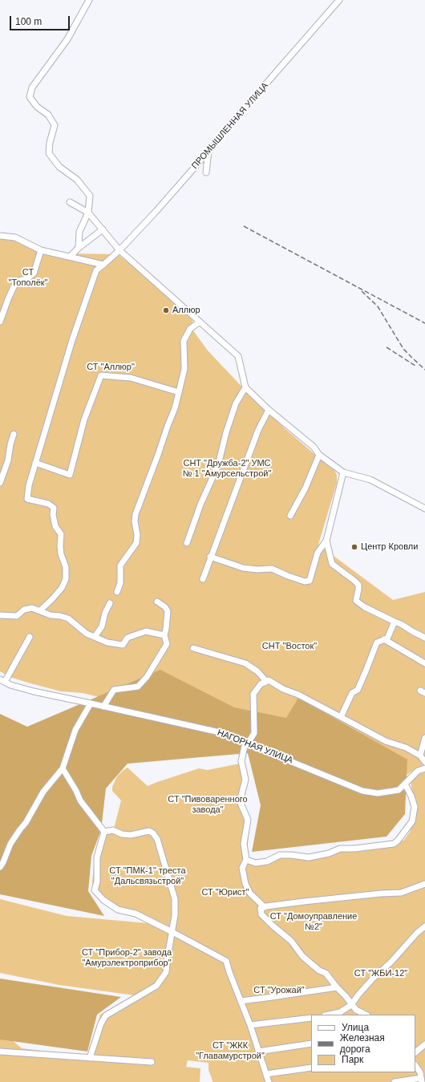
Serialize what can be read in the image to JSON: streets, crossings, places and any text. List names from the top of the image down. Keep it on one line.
{"streets":{"street":["ПРОМЫШЛЕННАЯ УЛИЦА","НАГОРНАЯ УЛИЦА"]},"parks":["СТ \"Тополёк\"","СТ \"Аллюр\"","СНТ \"Дружба-2\" УМС № 1 \"Амурсельстрой\"","СНТ \"Восток\"","СТ \"Пивоваренного завода\"","СТ \"ПМК-1\" треста \"Дальсвязьстрой\"","СТ \"Юрист\"","СТ \"Домоуправление №2\"","СТ \"Прибор-2\" завода \"Амурэлектроприбор\"","СТ \"ЖБИ-12\"","СТ \"Урожай\"","СТ \"ЖКК \"Главамурстрой\""],"places":["Аллюр","Центр Кровли"],"legend":["Улица","Железная дорога","Парк"],"scale_bar":"100 m"}
